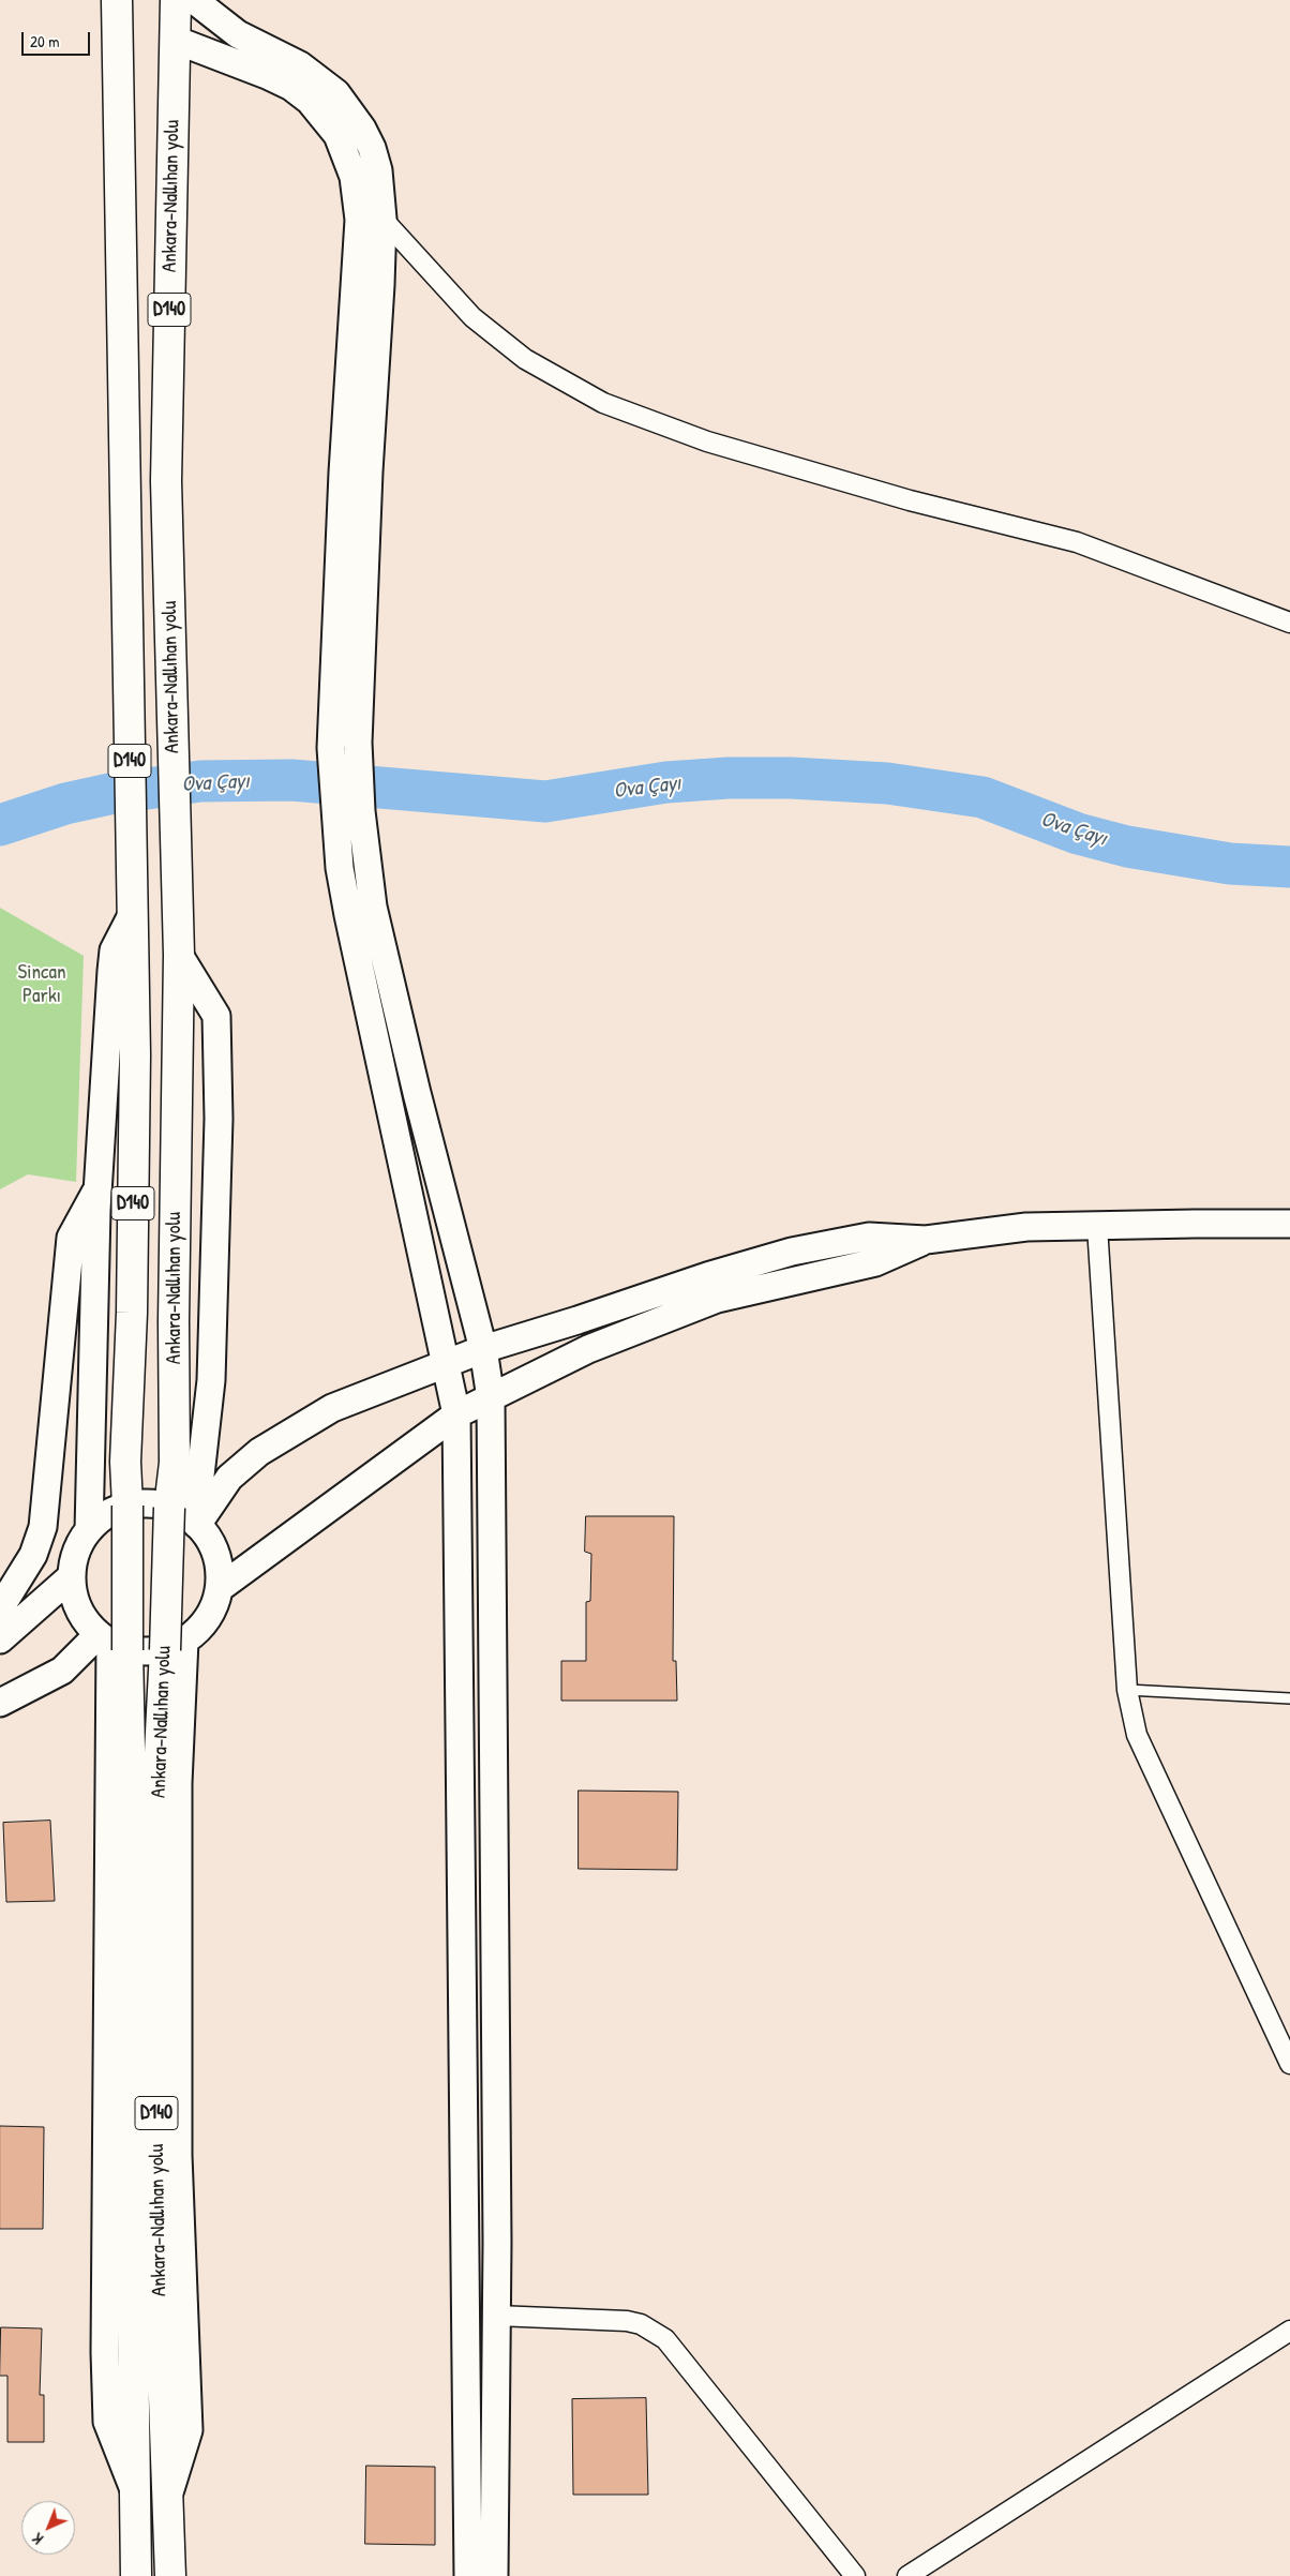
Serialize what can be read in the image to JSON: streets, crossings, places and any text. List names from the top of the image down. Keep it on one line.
{"streets":{"highway":["Ankara-Nallıhan yolu","D140"]},"water":["Ova Çayı"],"parks":["Sincan Parkı"],"scale_bar":"20 m","north":"bottom left"}
